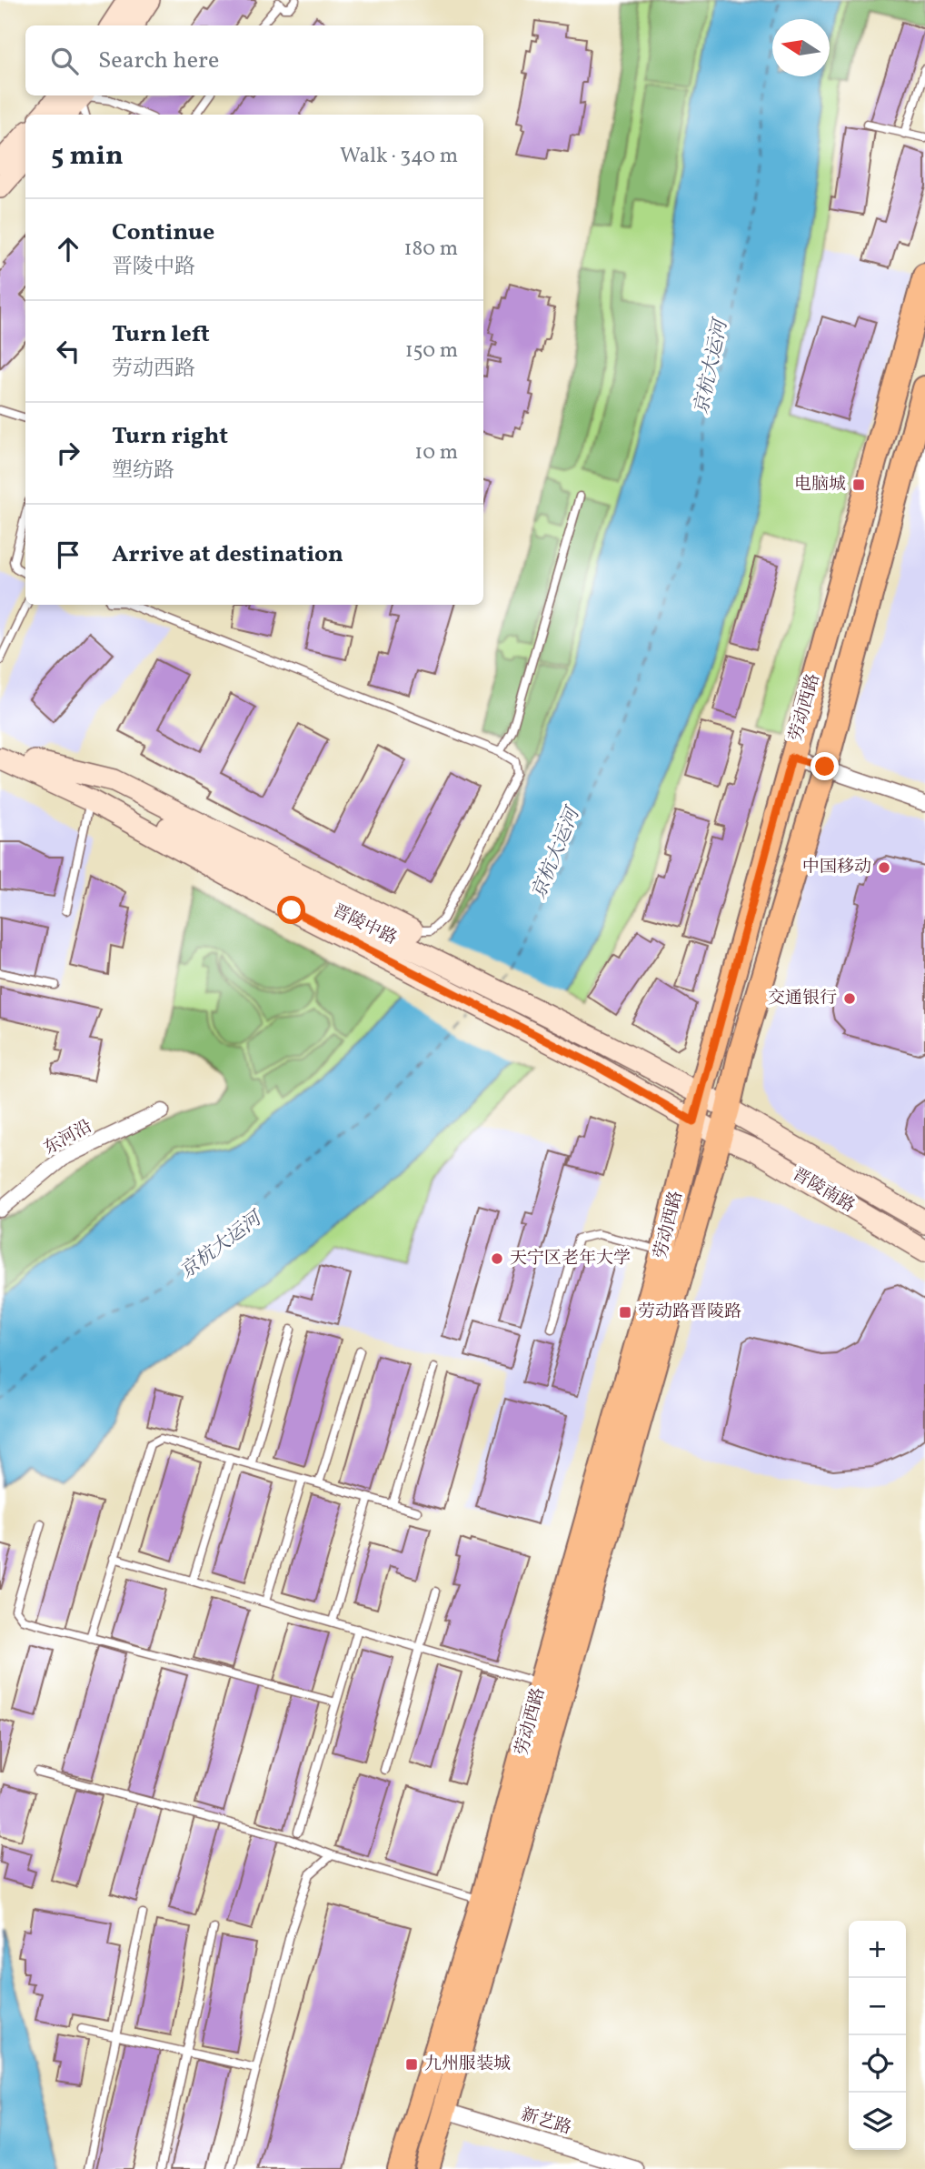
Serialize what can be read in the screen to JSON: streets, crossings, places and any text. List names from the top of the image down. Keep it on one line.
{"streets":{"main road":["劳动西路","晋陵中路","晋陵南路"],"street":["东河沿","新艺路"]},"crossings":[["劳动西路","晋陵中路"],["劳动西路","晋陵南路"],["劳动西路","新艺路"],["晋陵中路","晋陵南路"]],"water":["京杭大运河"],"places":{"transit":["电脑城","劳动路晋陵路","九州服装城"],"other":["中国移动","交通银行","天宁区老年大学"]},"north":"left","page":{"search":"Search here","heading":["5 min","Walk · 340 m"],"list":[["Continue","晋陵中路","180 m"],["Turn left","劳动西路","150 m"],["Turn right","塑纺路","10 m"],"Arrive at destination"],"map_buttons":["+","−"]}}
